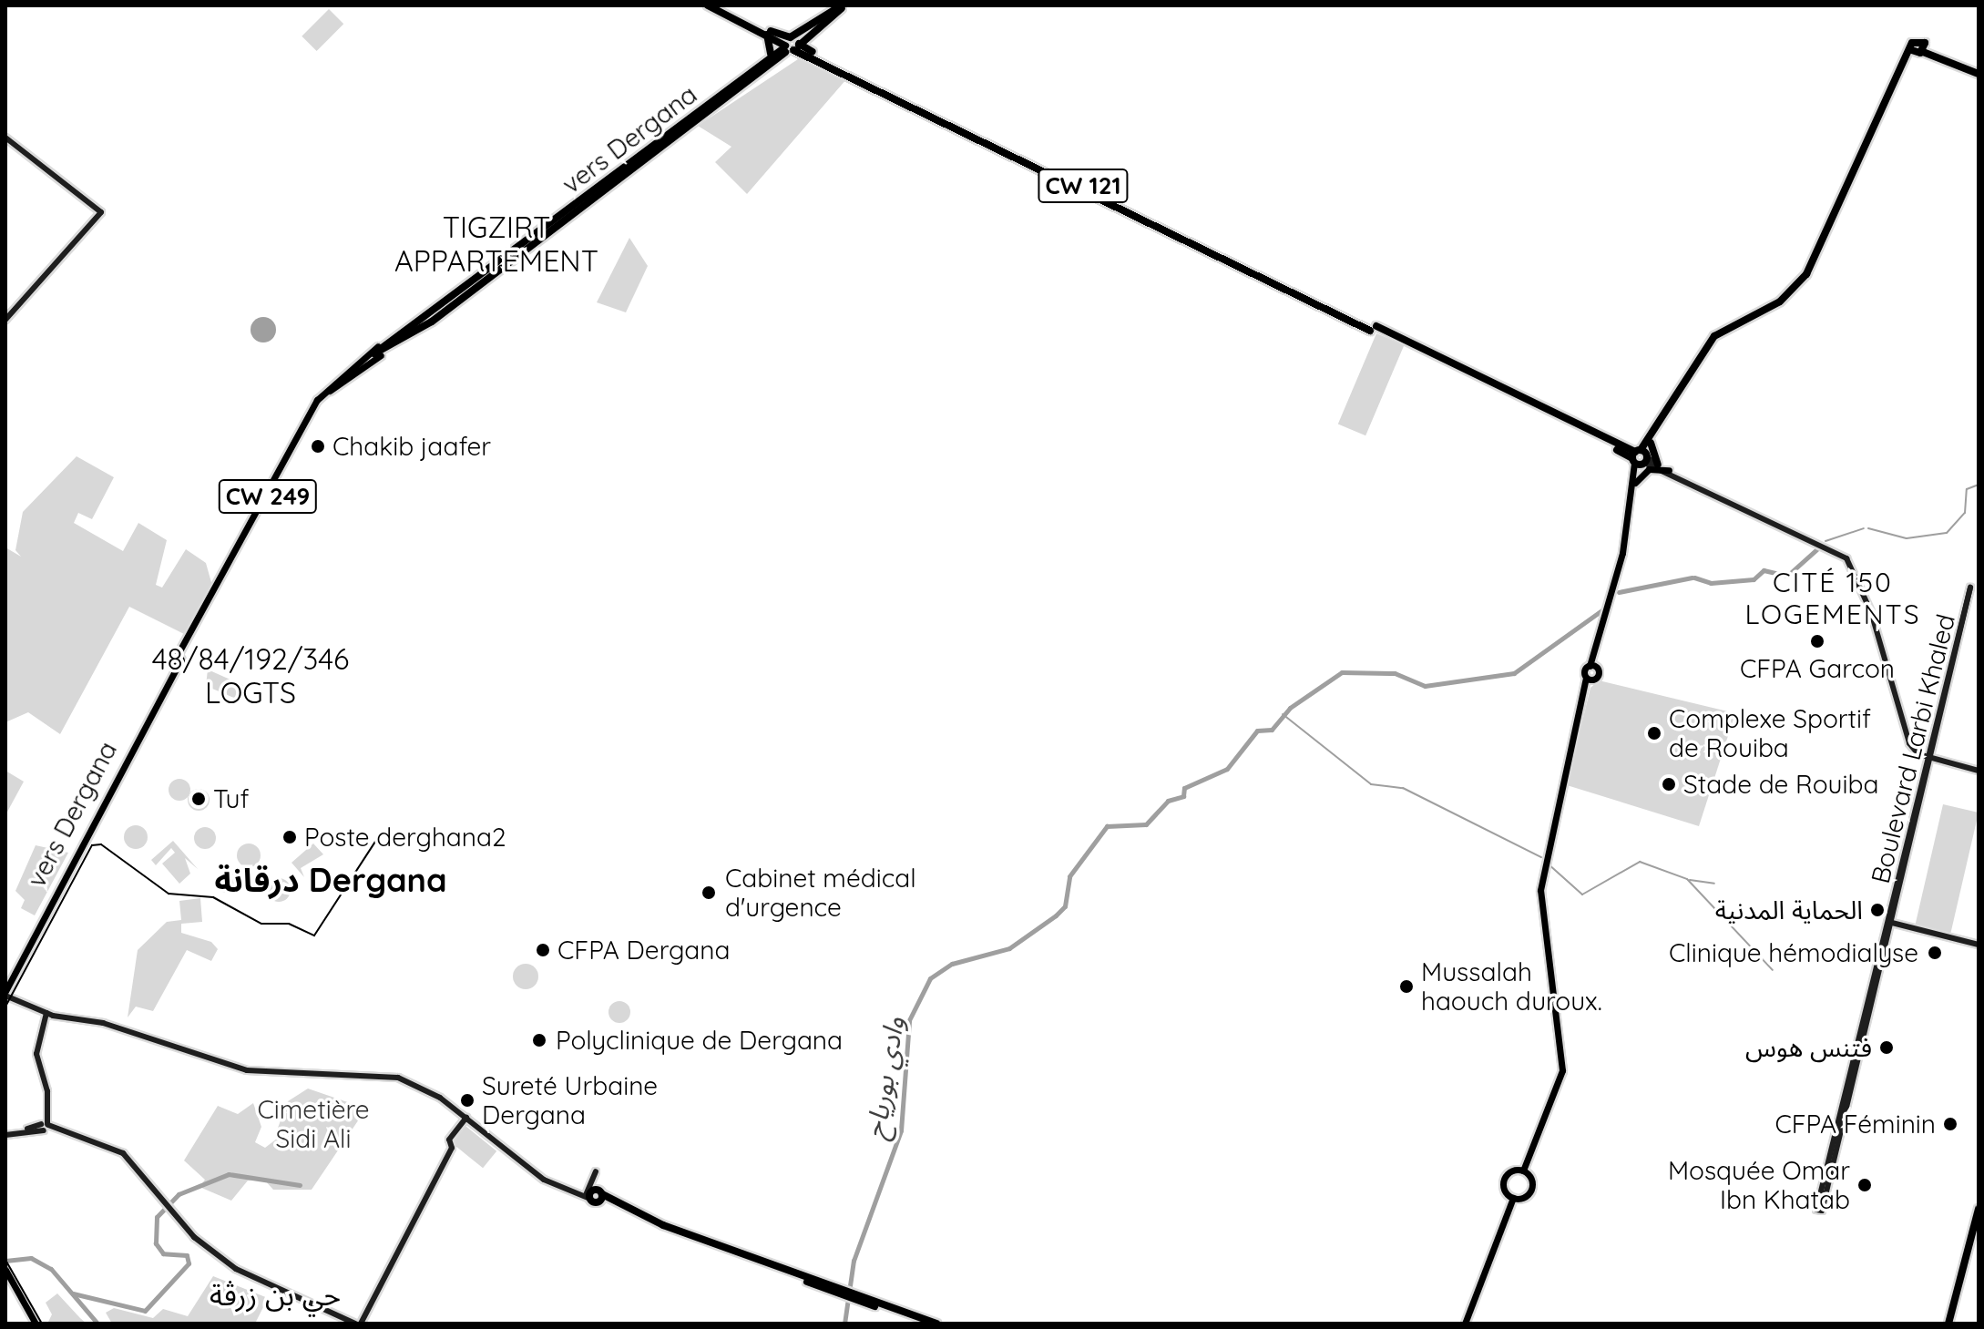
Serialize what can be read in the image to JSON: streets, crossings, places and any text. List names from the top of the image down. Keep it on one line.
{"streets":{"highway":["vers Dergana","CW 121"],"main road":["CW 249","Boulevard Larbi Khaled"]},"crossings":[["vers Dergana","CW 249"]],"districts":["TIGZIRT APPARTEMENT","CITÉ 150 LOGEMENTS","48/84/192/346 LOGTS","درقانة Dergana","حي بن زرڤة"],"water":["وادي بورياح"],"parks":["Cimetière Sidi Ali"],"places":["Chakib jaafer","CFPA Garcon","Complexe Sportif de Rouiba","Stade de Rouiba","Tuf","Poste derghana2","Cabinet médical d'urgence","الحماية المدنية","CFPA Dergana","Clinique hémodialyse","Mussalah haouch duroux.","Polyclinique de Dergana","فتنس هوس","Sureté Urbaine Dergana","CFPA Féminin","Mosquée Omar Ibn Khatab"]}
